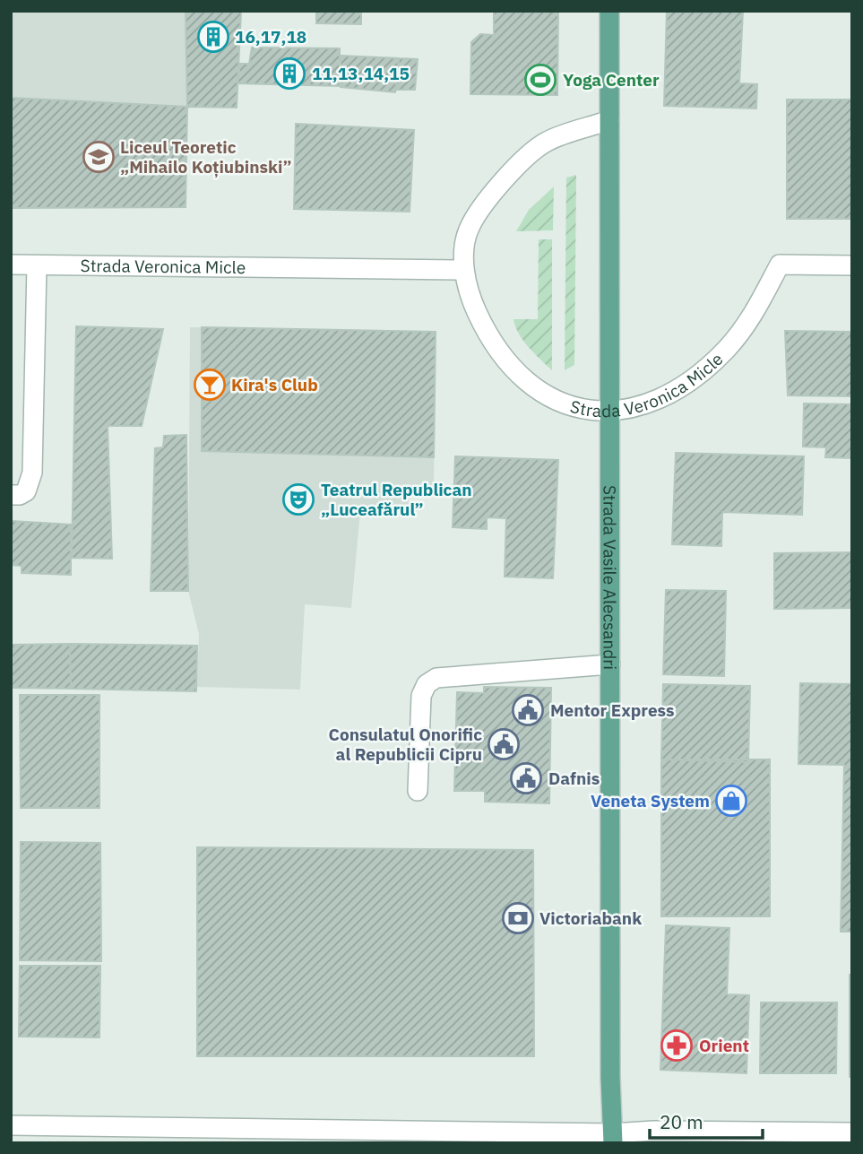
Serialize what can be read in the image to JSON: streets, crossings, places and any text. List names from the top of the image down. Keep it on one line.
{"streets":{"main road":["Strada Vasile Alecsandri"],"street":["Strada Veronica Micle"]},"crossings":[["Strada Veronica Micle","Strada Vasile Alecsandri"]],"places":{"building":["16,17,18","11,13,14,15"],"sports":["Yoga Center"],"school or university":["Liceul Teoretic „Mihailo Koțiubinski”"],"bar":["Kira's Club"],"theatre":["Teatrul Republican „Luceafărul”"],"public building":["Mentor Express","Consulatul Onorific al Republicii Cipru","Dafnis"],"shop":["Veneta System"],"bank":["Victoriabank"],"pharmacy":["Orient"]},"scale_bar":"20 m"}
